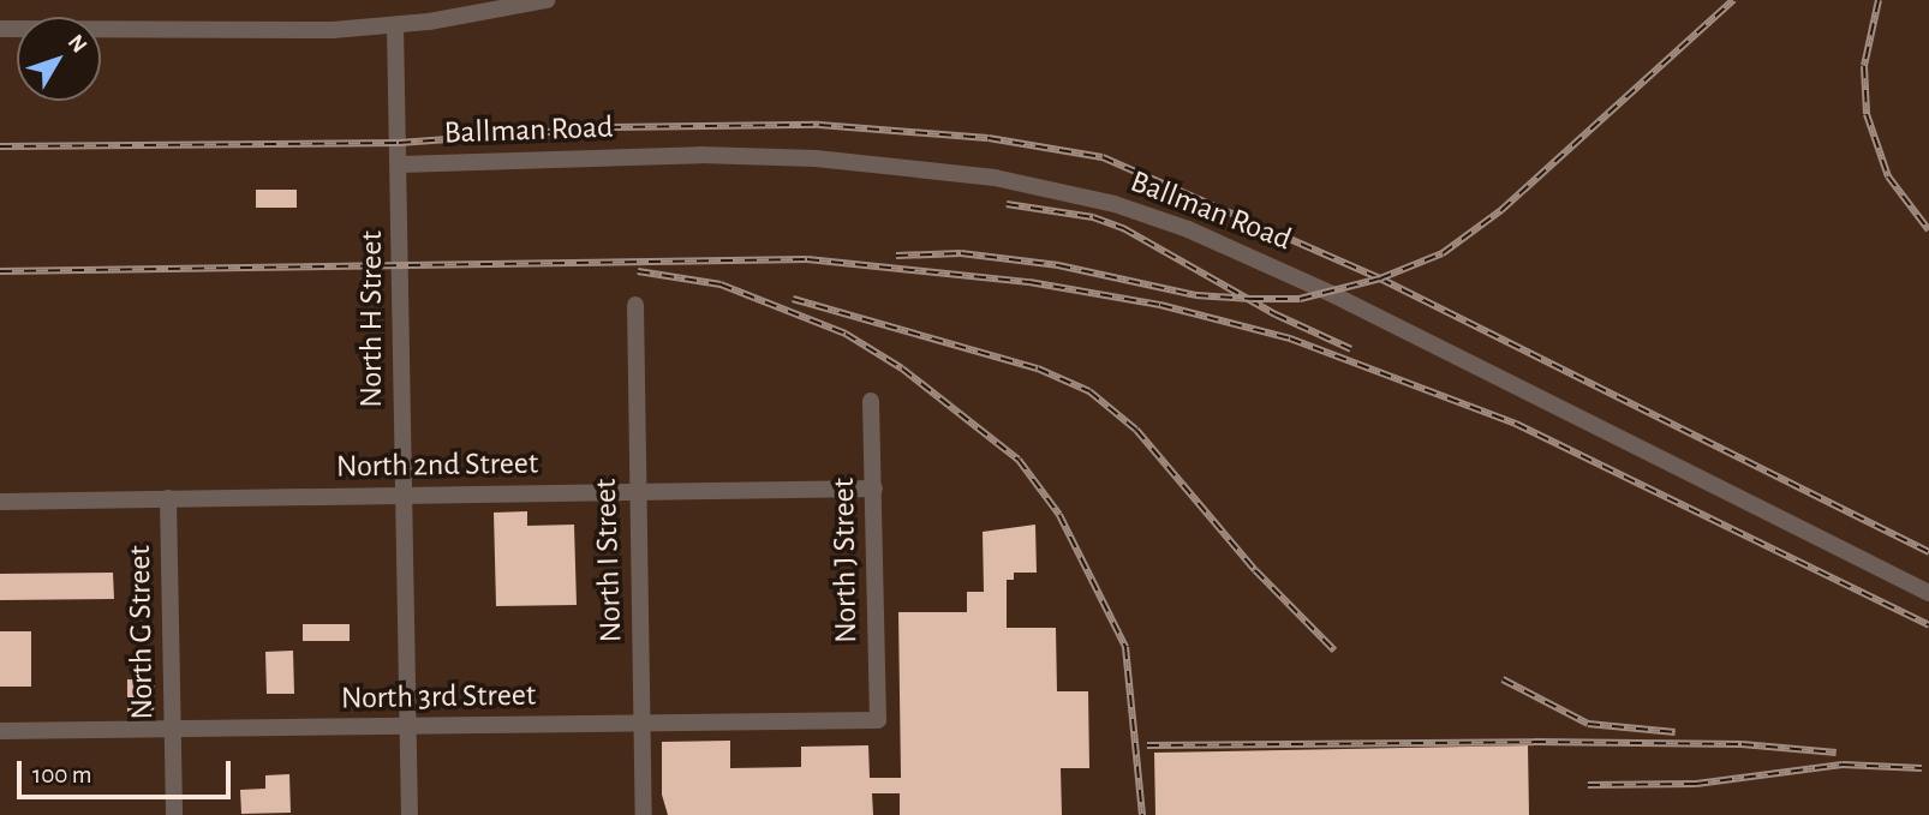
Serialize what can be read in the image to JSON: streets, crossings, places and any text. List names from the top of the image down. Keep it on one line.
{"streets":{"street":["Ballman Road","North H Street","North 2nd Street","North I Street","North J Street","North G Street","North 3rd Street"]},"crossings":[["Ballman Road","North H Street"],["North H Street","North 2nd Street"],["North H Street","North 3rd Street"],["North 2nd Street","North I Street"],["North 2nd Street","North J Street"],["North 2nd Street","North G Street"],["North I Street","North 3rd Street"],["North J Street","North 3rd Street"],["North G Street","North 3rd Street"]],"scale_bar":"100 m","north":"top right"}
